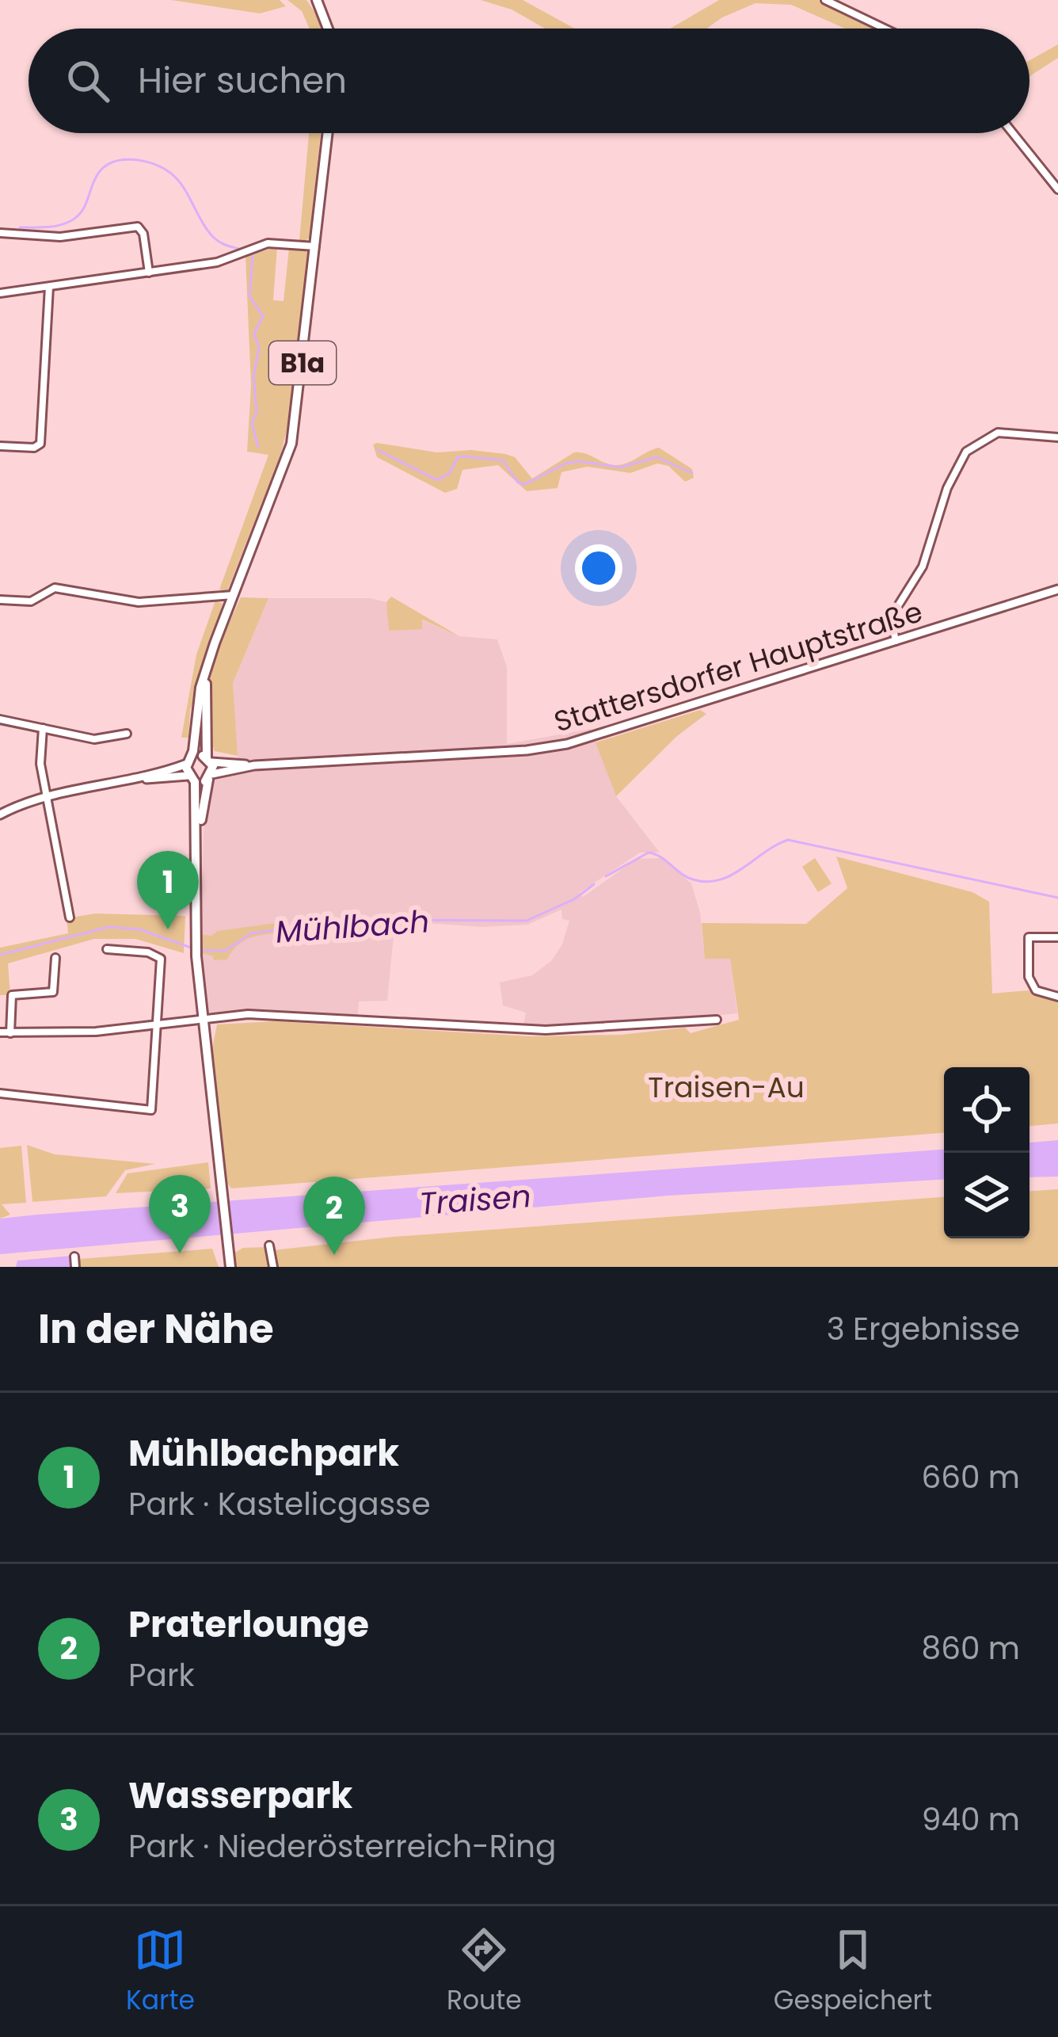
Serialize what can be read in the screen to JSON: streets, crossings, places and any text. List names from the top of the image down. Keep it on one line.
{"streets":{"main road":["B1a","Stattersdorfer Hauptstraße"]},"crossings":[["B1a","Stattersdorfer Hauptstraße"]],"water":["Mühlbach","Traisen"],"parks":["Traisen-Au"],"page":{"search":"Hier suchen","pins":["1","3","2"],"heading":["In der Nähe","3 Ergebnisse"],"list":[{"mark":"1","name":"Mühlbachpark","note":"Park · Kastelicgasse","value":"660 m"},{"mark":"2","name":"Praterlounge","note":"Park","value":"860 m"},{"mark":"3","name":"Wasserpark","note":"Park · Niederösterreich-Ring","value":"940 m"}],"nav":["Karte","Route","Gespeichert"]}}
